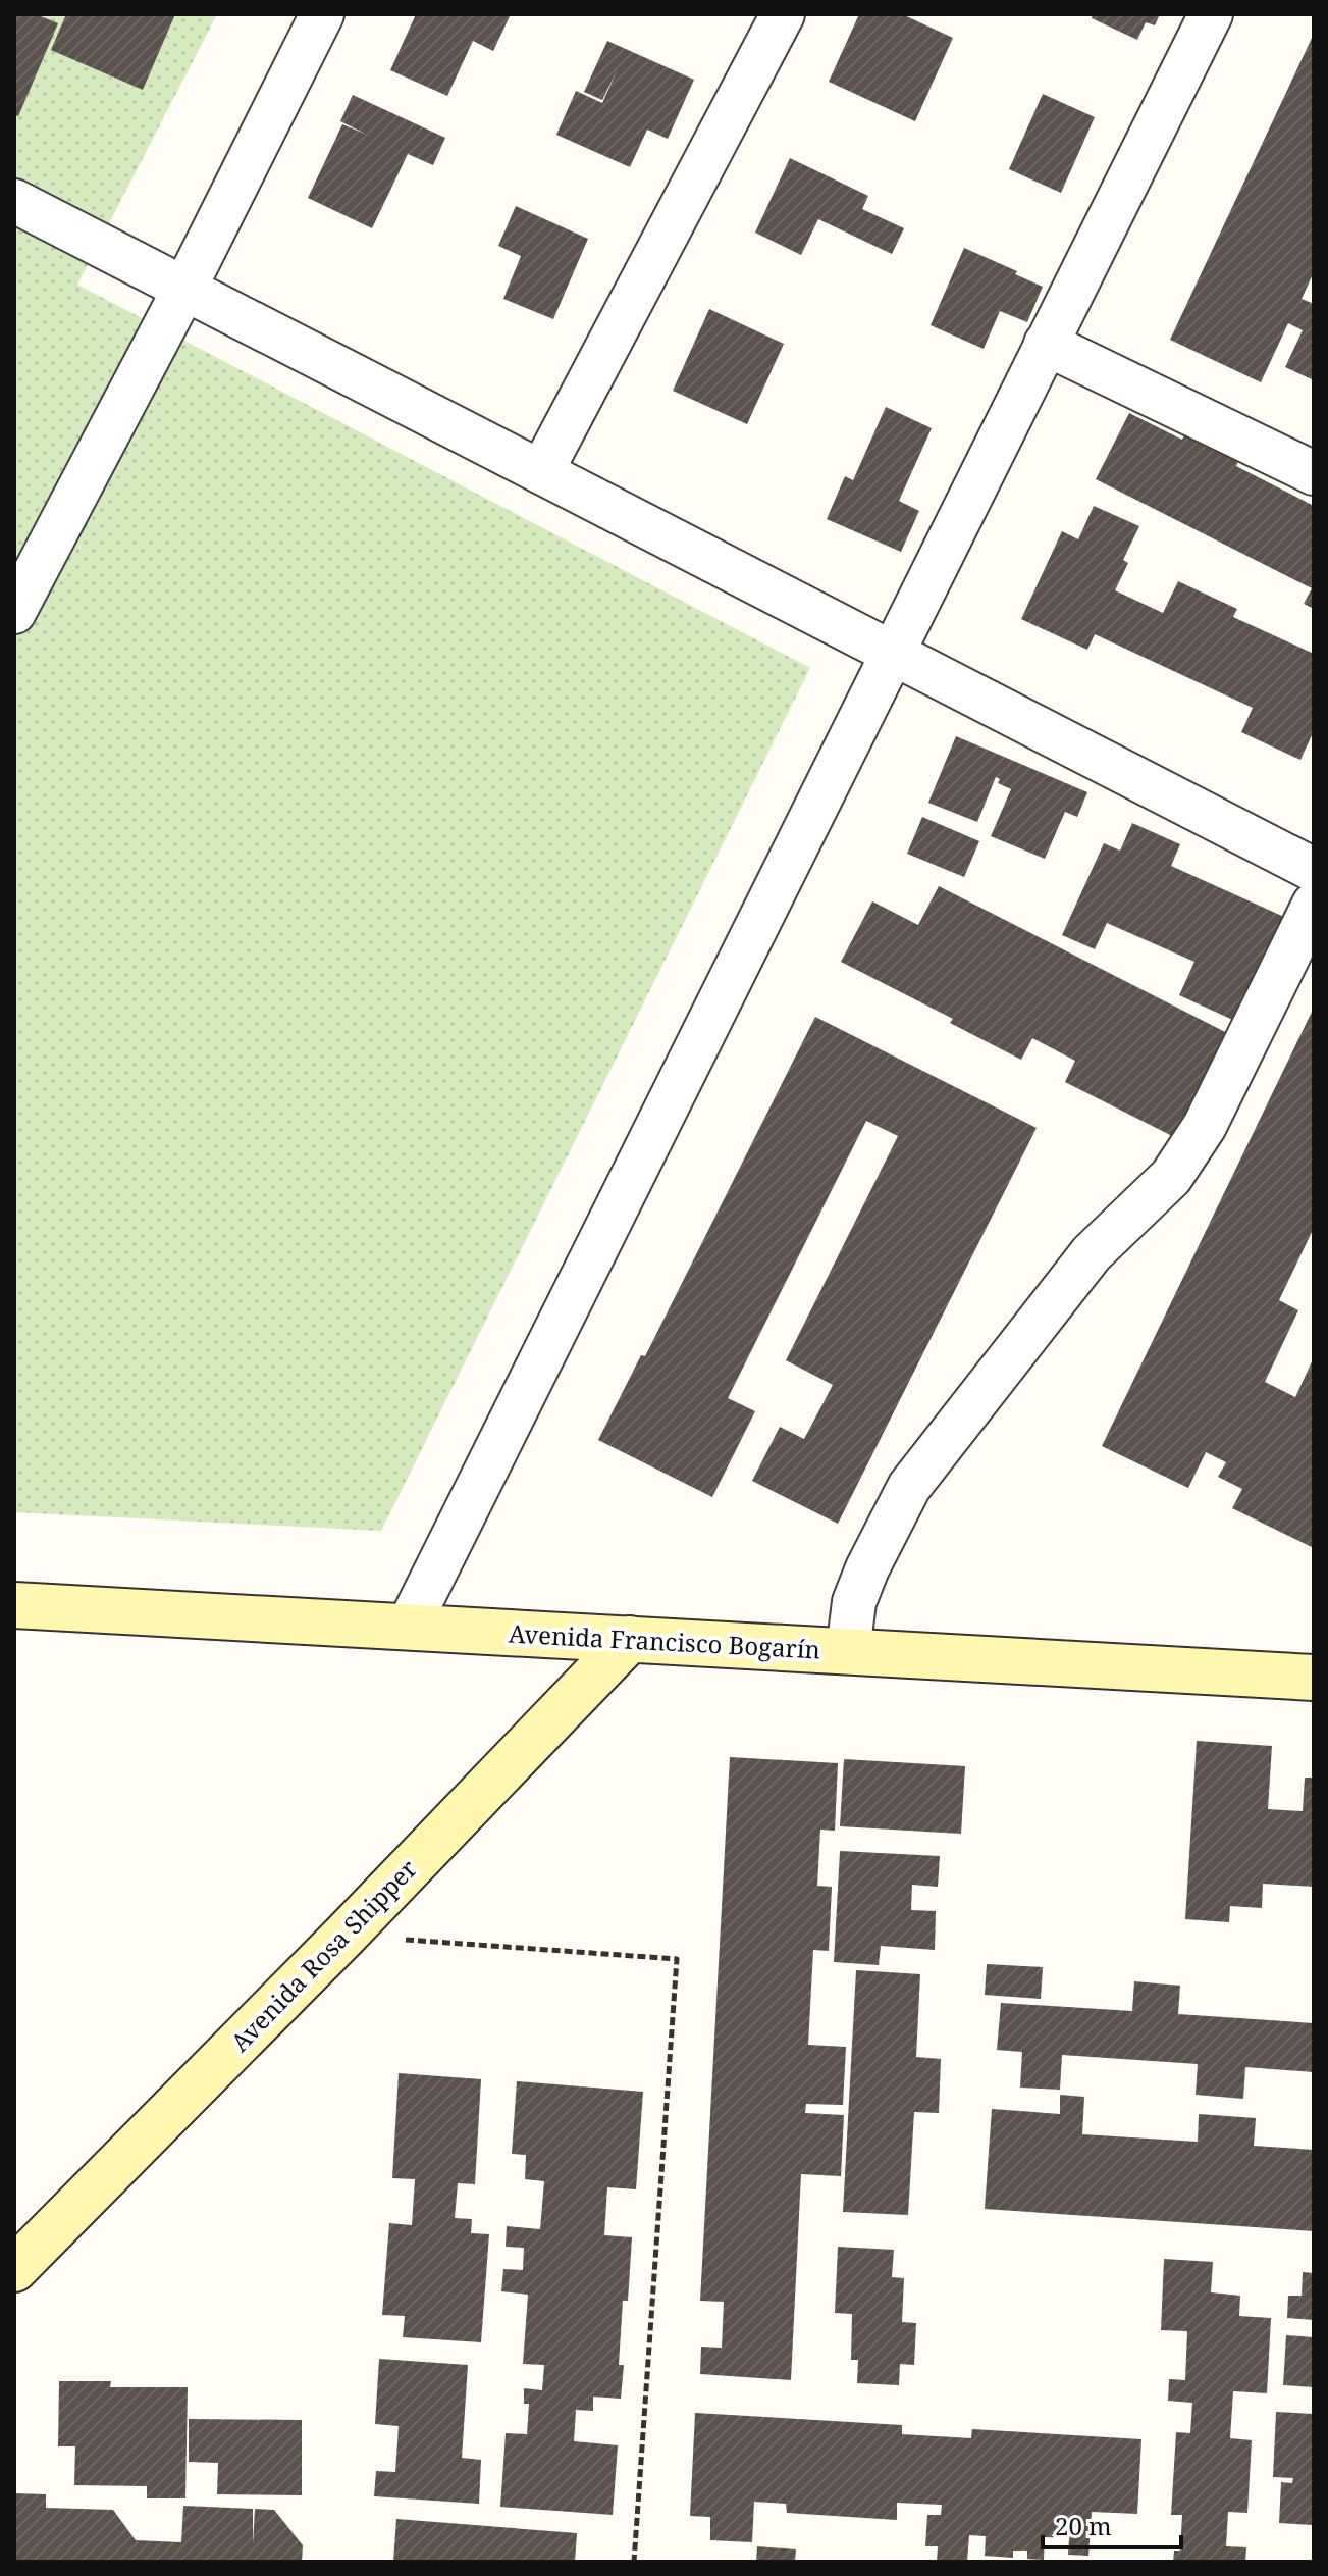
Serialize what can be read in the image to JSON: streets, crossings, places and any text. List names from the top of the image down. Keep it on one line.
{"streets":{"street":["Avenida Francisco Bogarín","Avenida Rosa Shipper"]},"crossings":[["Avenida Francisco Bogarín","Avenida Rosa Shipper"]],"scale_bar":"20 m"}
